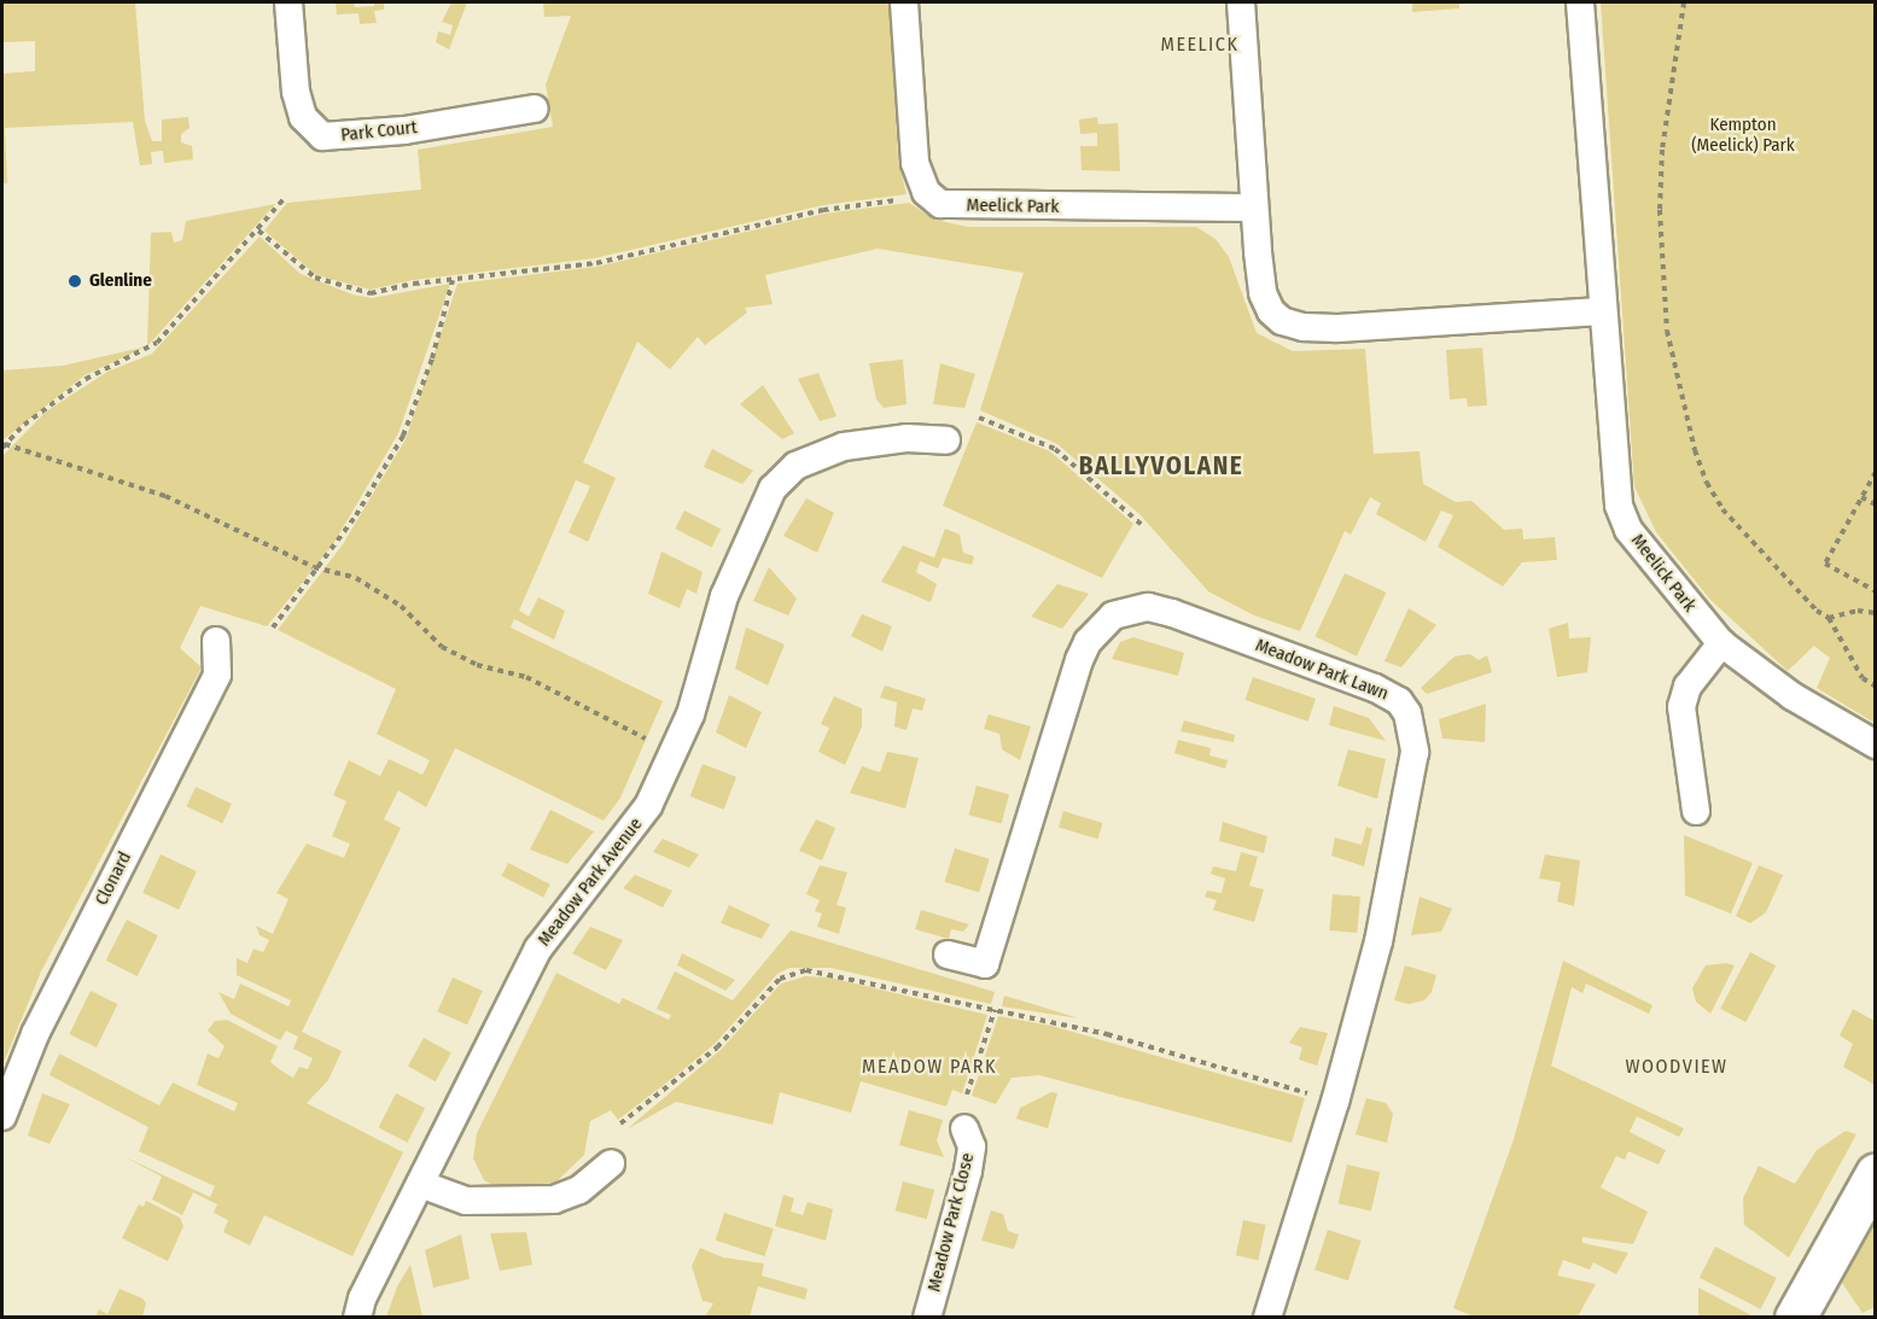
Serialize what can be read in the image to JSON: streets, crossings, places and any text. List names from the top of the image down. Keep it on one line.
{"streets":{"street":["Park Court","Meelick Park","Meadow Park Lawn","Clonard","Meadow Park Avenue","Meadow Park Close"]},"districts":["MEELICK","BALLYVOLANE","MEADOW PARK","WOODVIEW"],"parks":["Kempton (Meelick) Park"],"places":["Glenline"]}
